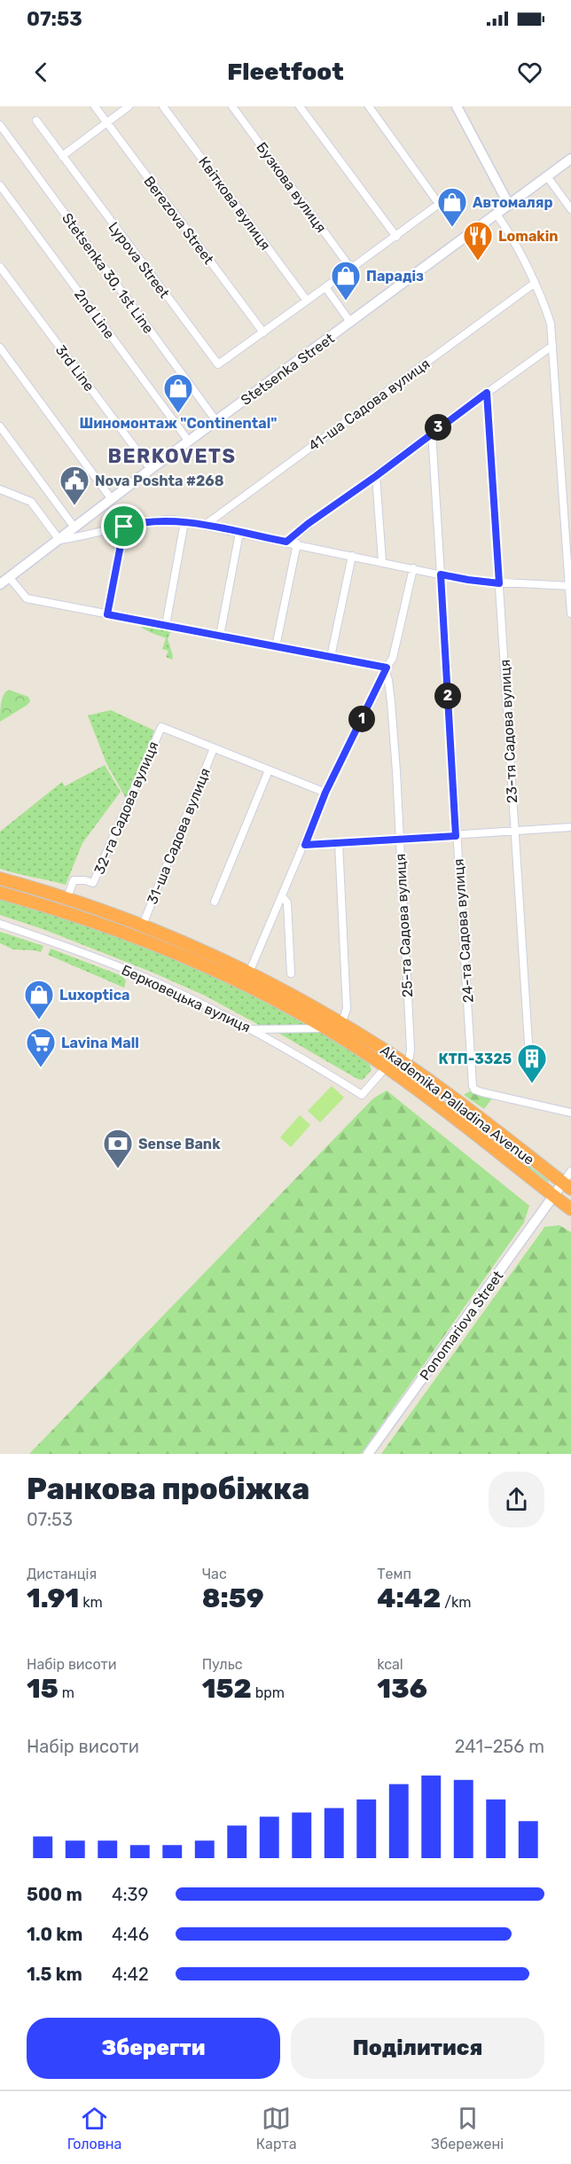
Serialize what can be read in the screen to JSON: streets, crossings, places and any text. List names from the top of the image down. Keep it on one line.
{"streets":{"highway":["Akademika Palladina Avenue"],"main road":["Stetsenka Street","Ponomariova Street"],"street":["Бузкова вулиця","Квіткова вулиця","Berezova Street","Lypova Street","Stetsenka 30, 1st Line","2nd Line","3rd Line","41-ша Садова вулиця","23-тя Садова вулиця","32-га Садова вулиця","31-ша Садова вулиця","25-та Садова вулиця","24-та Садова вулиця","Берковецька вулиця"]},"crossings":[["Berezova Street","Lypova Street"],["Stetsenka 30, 1st Line","Stetsenka Street"],["2nd Line","Stetsenka Street"],["3rd Line","Stetsenka Street"],["32-га Садова вулиця","31-ша Садова вулиця"],["32-га Садова вулиця","Akademika Palladina Avenue"],["31-ша Садова вулиця","Akademika Palladina Avenue"],["25-та Садова вулиця","Akademika Palladina Avenue"],["Берковецька вулиця","Akademika Palladina Avenue"],["Akademika Palladina Avenue","Ponomariova Street"]],"districts":["BERKOVETS"],"places":{"shop":["Автомаляр","Парадіз","Шиномонтаж \"Continental\"","Luxoptica"],"restaurant":["Lomakin"],"public building":["Nova Poshta #268"],"supermarket":["Lavina Mall"],"building":["КТП-3325"],"bank":["Sense Bank"]},"page":{"status":"07:53","header":"Fleetfoot","pins":["3","2","1"],"heading":["Ранкова пробіжка","07:53"],"stats":[["Дистанція","1.91 km"],["Час","8:59"],["Темп","4:42 /km"],["Набір висоти","15 m"],["Пульс","152 bpm"],["kcal","136"]],"chart":["Набір висоти","241–256 m"],"list":[{"name":"500 m","note":"4:39"},{"name":"1.0 km","note":"4:46"},{"name":"1.5 km","note":"4:42"}],"buttons":["Зберегти","Поділитися"],"tabs":["Головна","Карта","Збережені"]}}
